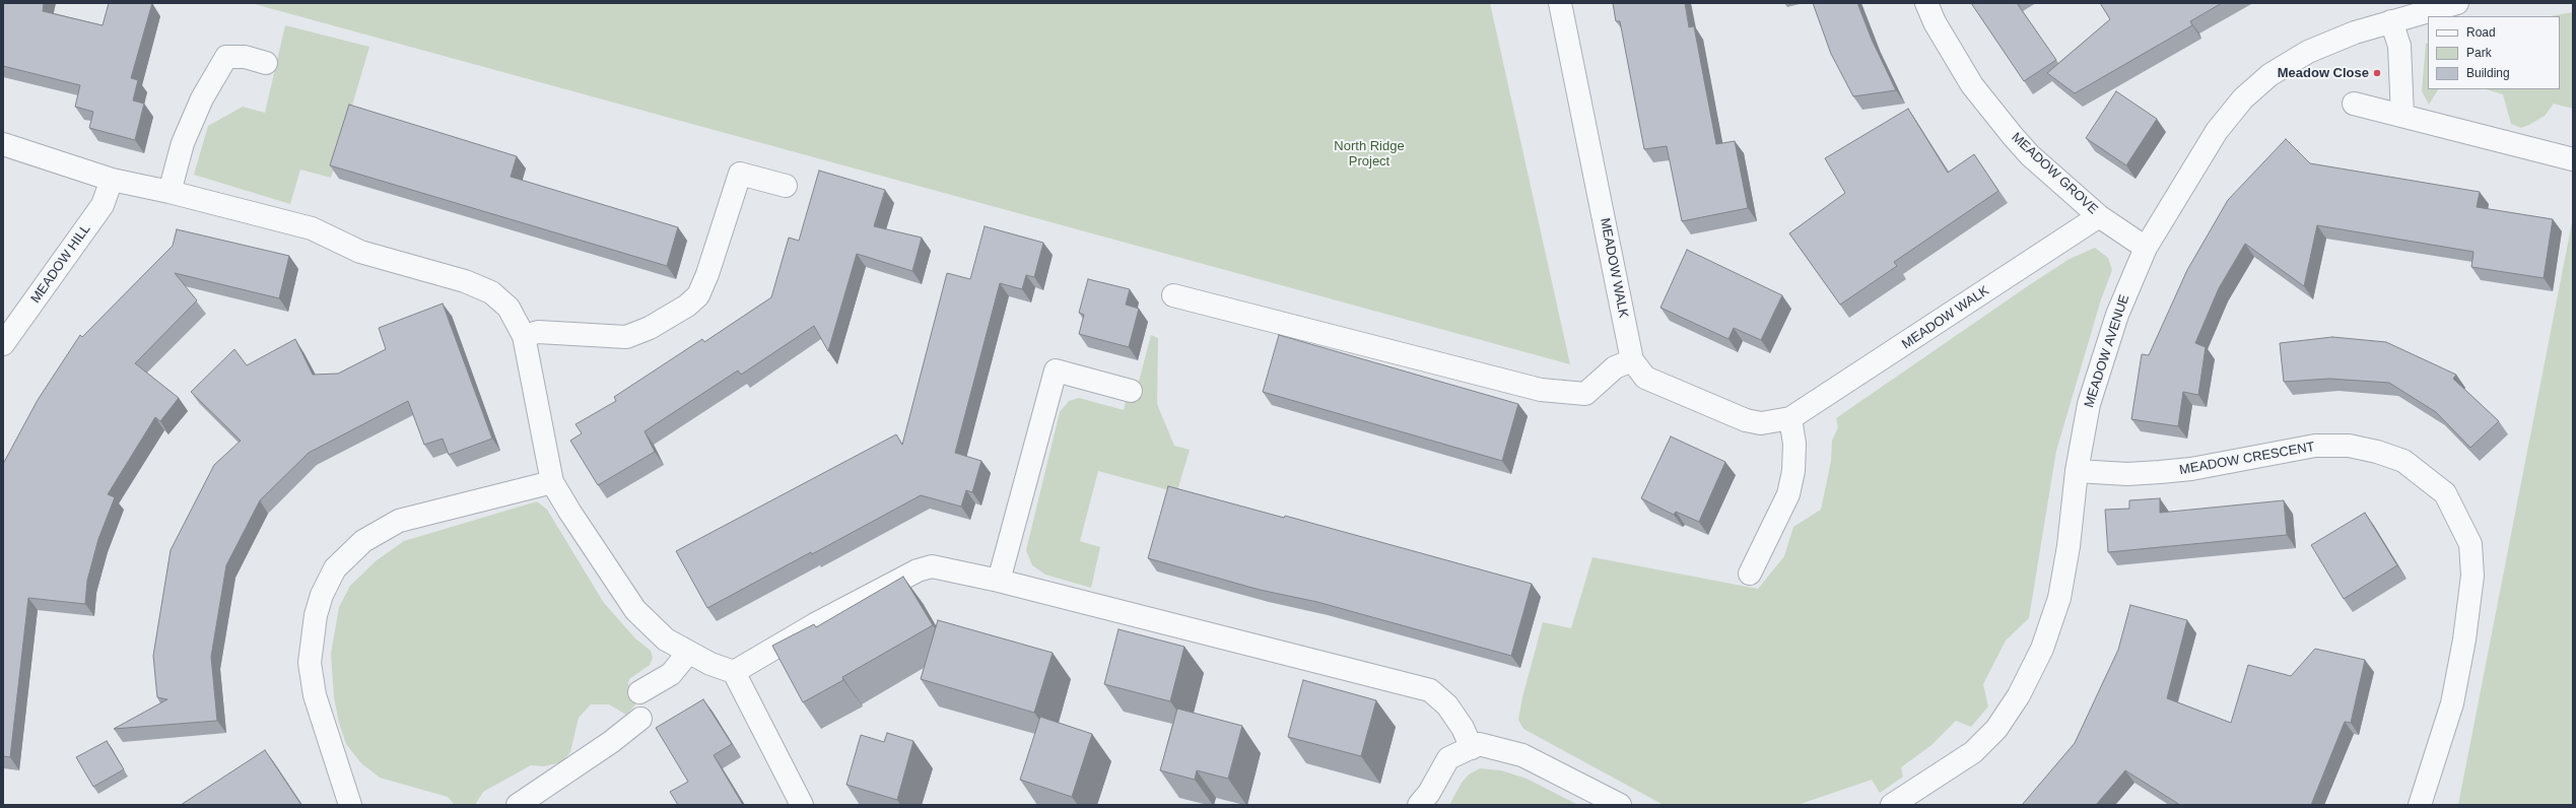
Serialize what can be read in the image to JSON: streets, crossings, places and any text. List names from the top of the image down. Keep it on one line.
{"streets":{"street":["MEADOW GROVE","MEADOW HILL","MEADOW WALK","MEADOW AVENUE","MEADOW CRESCENT"]},"crossings":[["MEADOW GROVE","MEADOW WALK"],["MEADOW GROVE","MEADOW AVENUE"],["MEADOW AVENUE","MEADOW CRESCENT"]],"parks":["North Ridge Project"],"places":["Meadow Close"],"legend":["Road","Park","Building"]}
